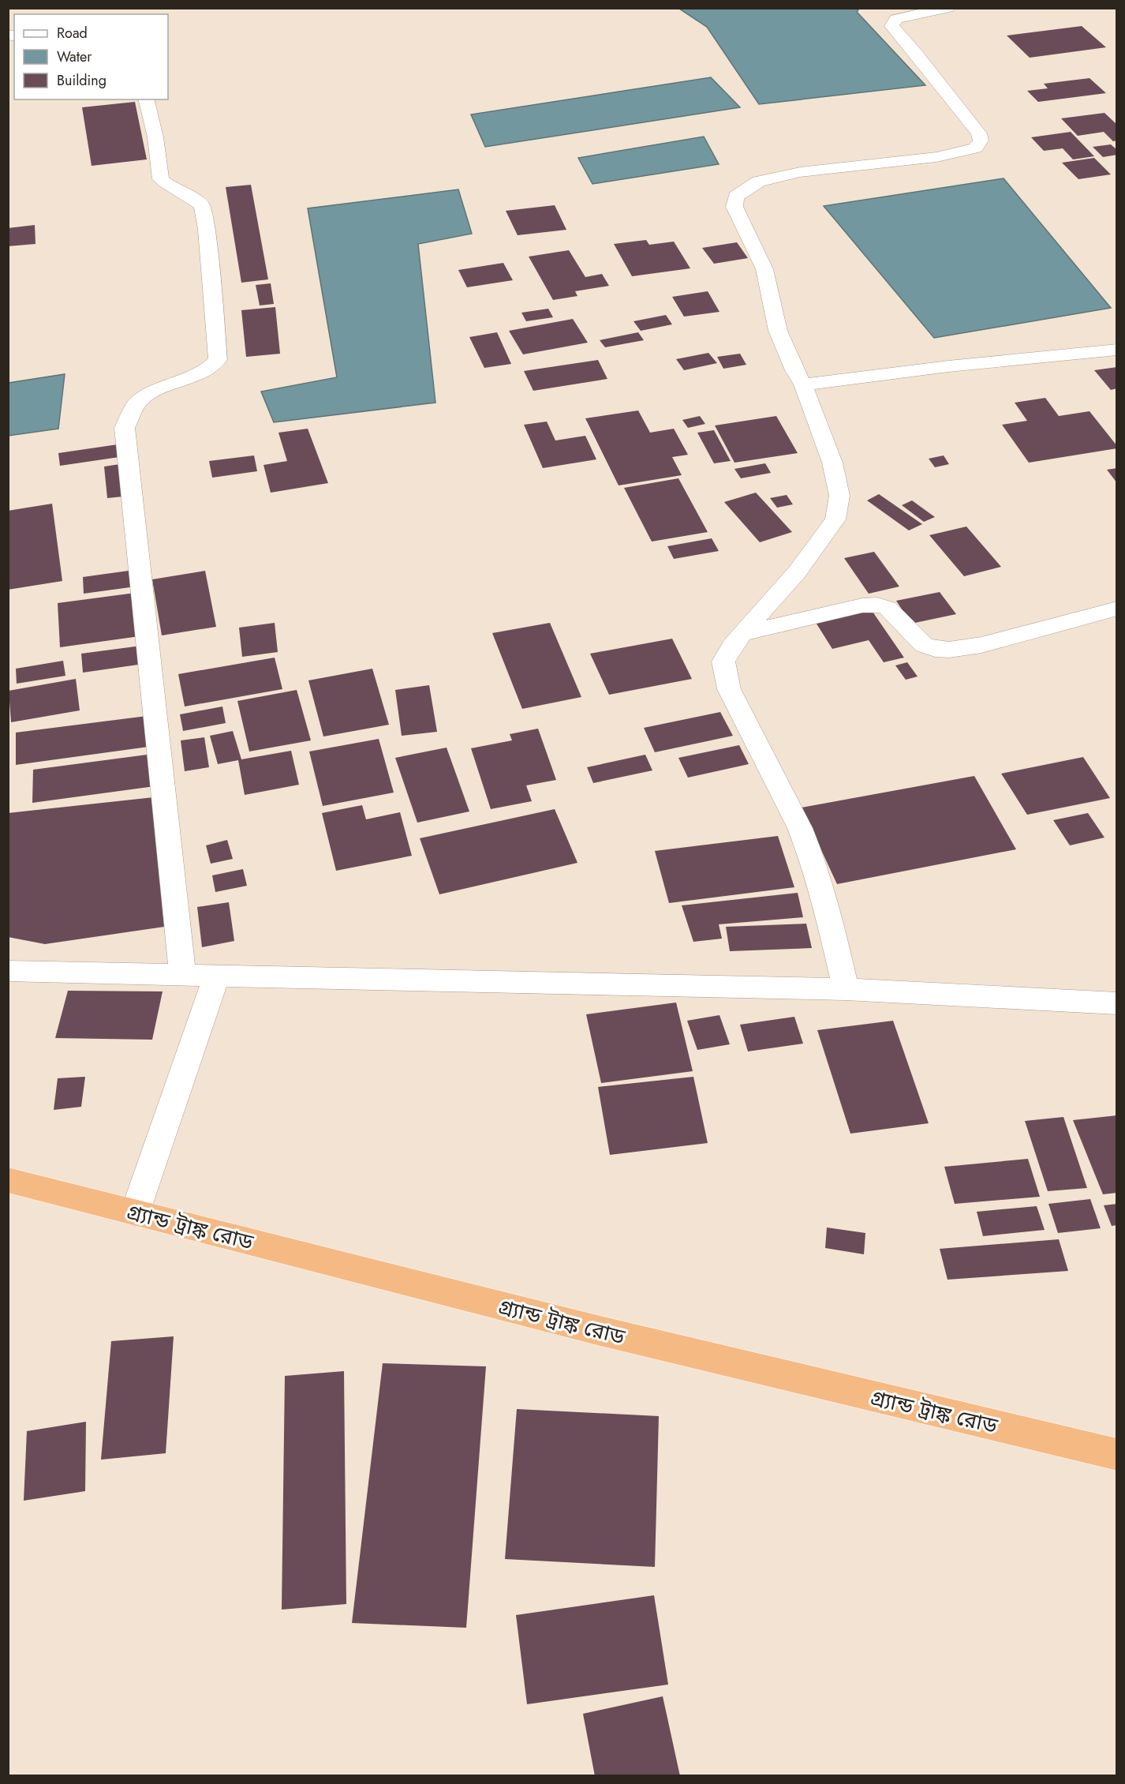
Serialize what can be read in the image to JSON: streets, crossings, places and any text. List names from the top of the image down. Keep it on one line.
{"streets":{"highway":["গ্র্যান্ড ট্রাঙ্ক রোড"]},"legend":["Road","Water","Building"]}
